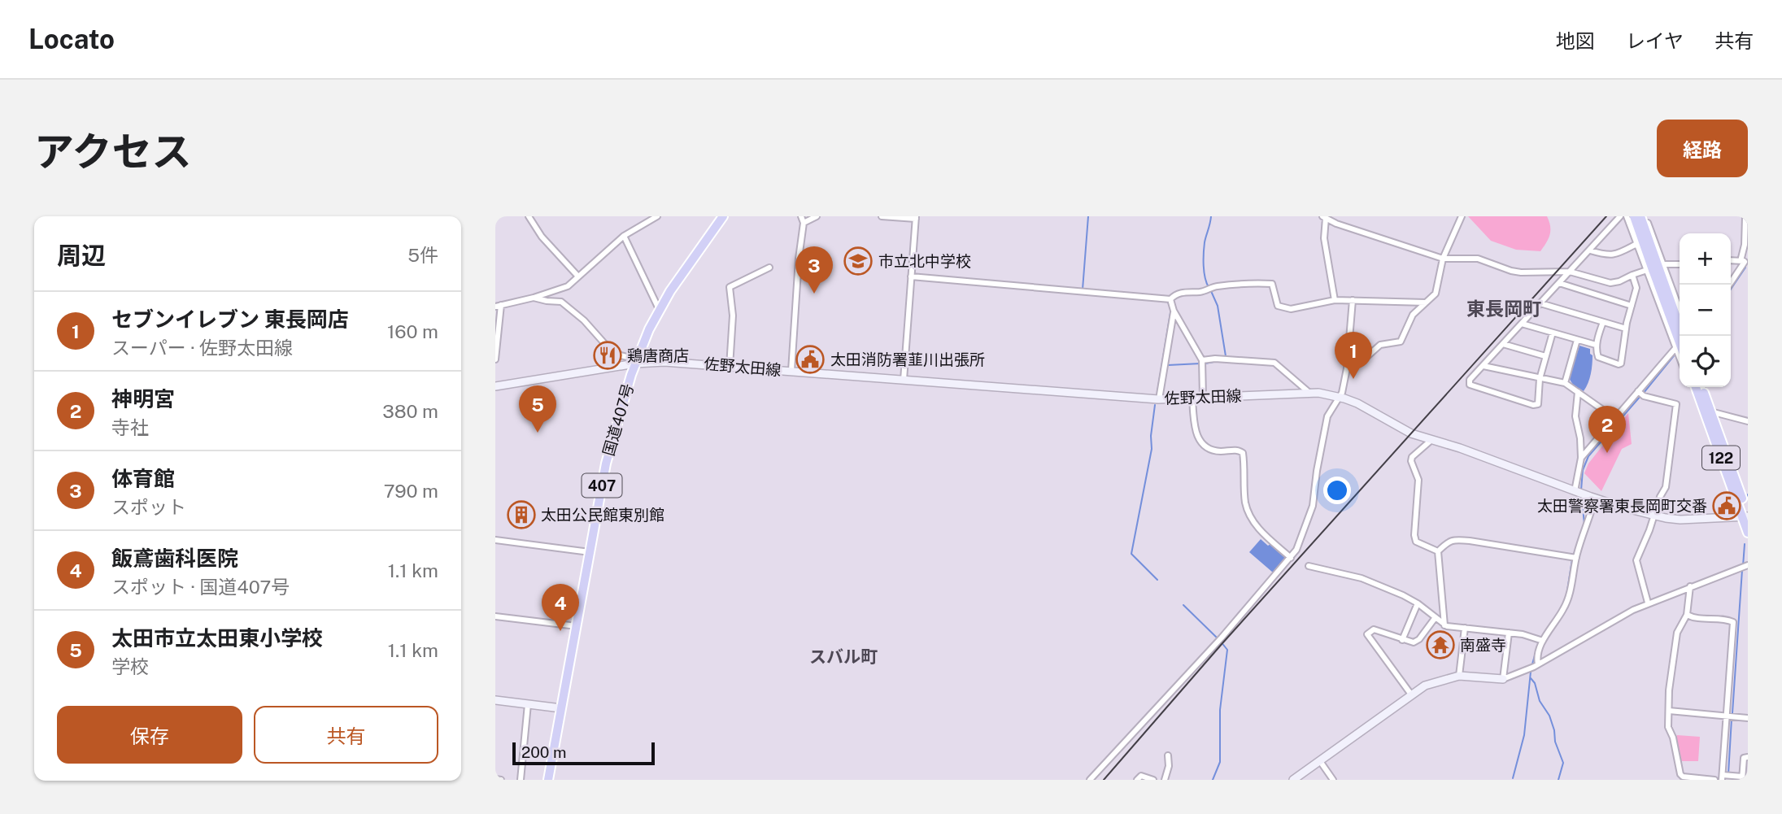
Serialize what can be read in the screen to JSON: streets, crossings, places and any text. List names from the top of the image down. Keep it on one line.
{"streets":{"highway":["国道407号","122","407"],"main road":["佐野太田線"]},"crossings":[["佐野太田線","国道407号"],["佐野太田線","122"]],"districts":["東長岡町","スバル町"],"places":{"school or university":["市立北中学校"],"restaurant":["鶏唐商店"],"public building":["太田消防署韮川出張所","太田警察署東長岡町交番"],"building":["太田公民館東別館"],"temple":["南盛寺"]},"scale_bar":"200 m","page":{"header":"Locato","nav":["地図","レイヤ","共有"],"title":"アクセス","buttons":["経路",["保存","共有"]],"heading":["周辺","5件"],"map_buttons":["+","−"],"pins":["3","1","5","2","4"],"list":[{"mark":"1","name":"セブンイレブン 東長岡店","note":"スーパー · 佐野太田線","value":"160 m"},{"mark":"2","name":"神明宮","note":"寺社","value":"380 m"},{"mark":"3","name":"体育館","note":"スポット","value":"790 m"},{"mark":"4","name":"飯鳶歯科医院","note":"スポット · 国道407号","value":"1.1 km"},{"mark":"5","name":"太田市立太田東小学校","note":"学校","value":"1.1 km"}],"scale":"200 m"}}
